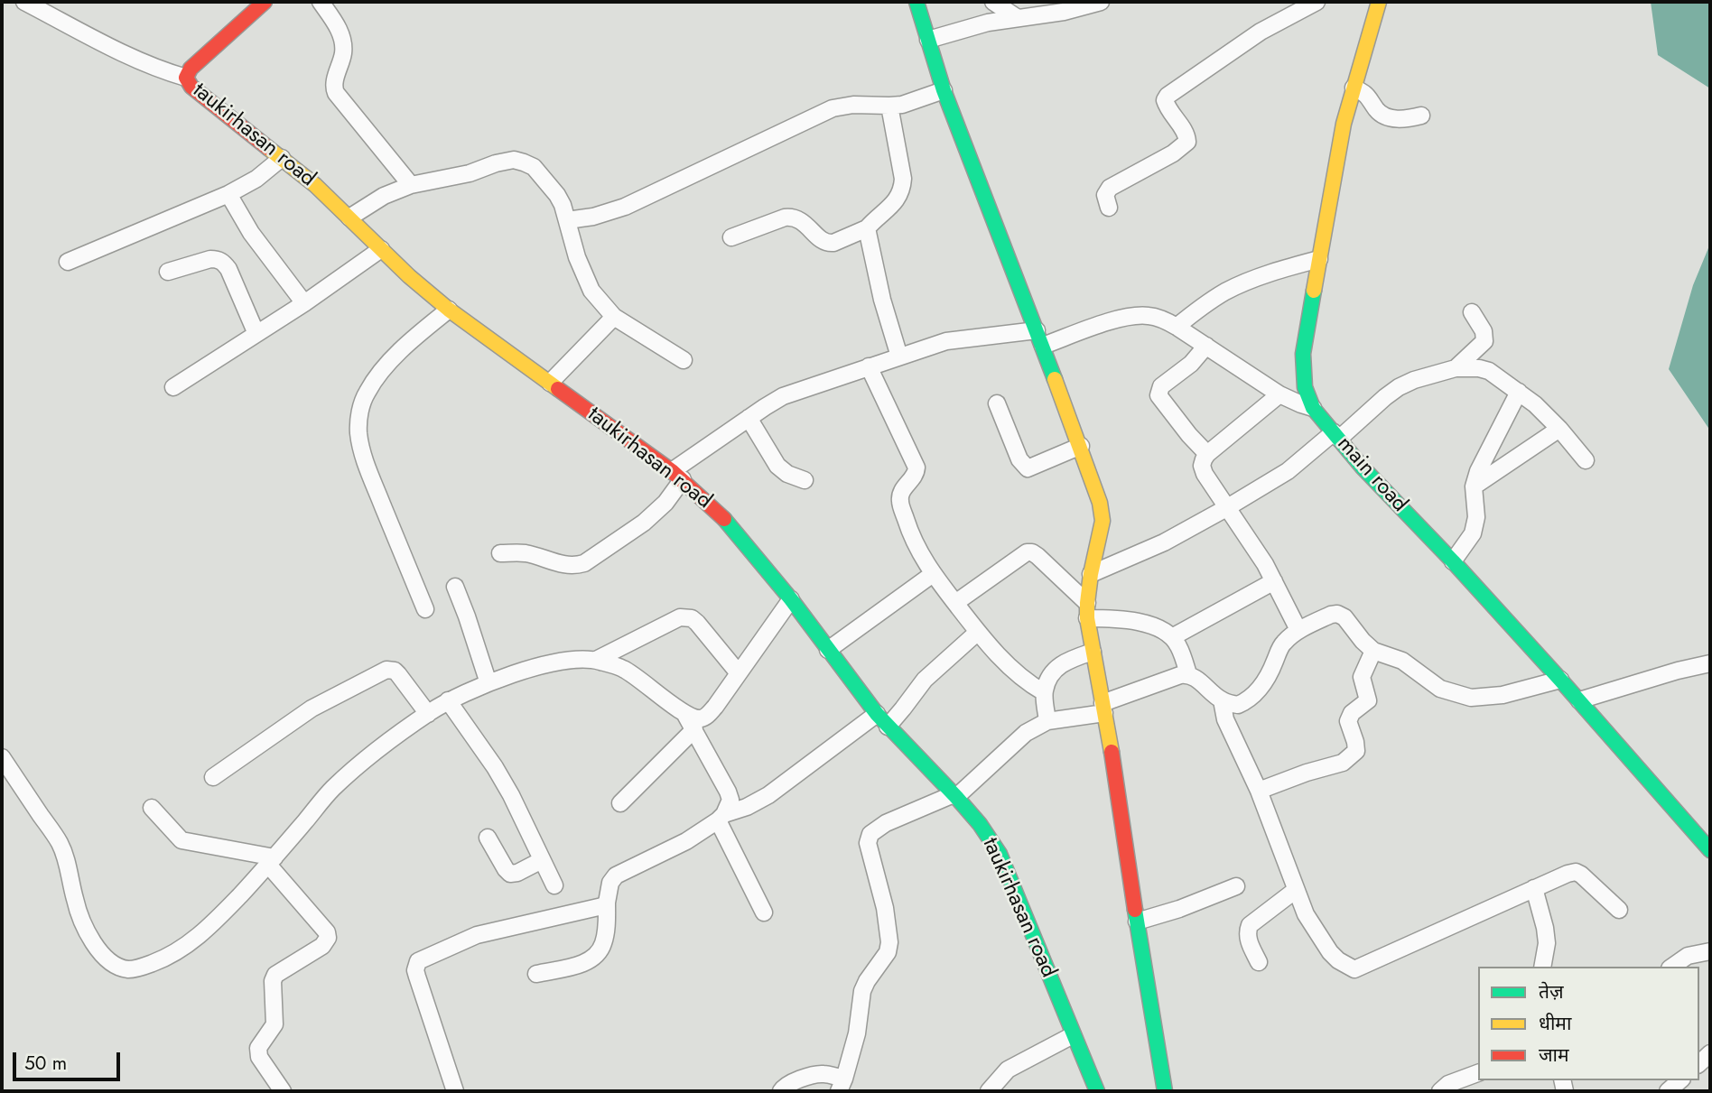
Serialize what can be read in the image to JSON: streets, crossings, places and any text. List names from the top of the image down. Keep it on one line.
{"streets":{"street":["taukirhasan road","main road"]},"legend":["तेज़","धीमा","जाम"],"scale_bar":"50 m"}
